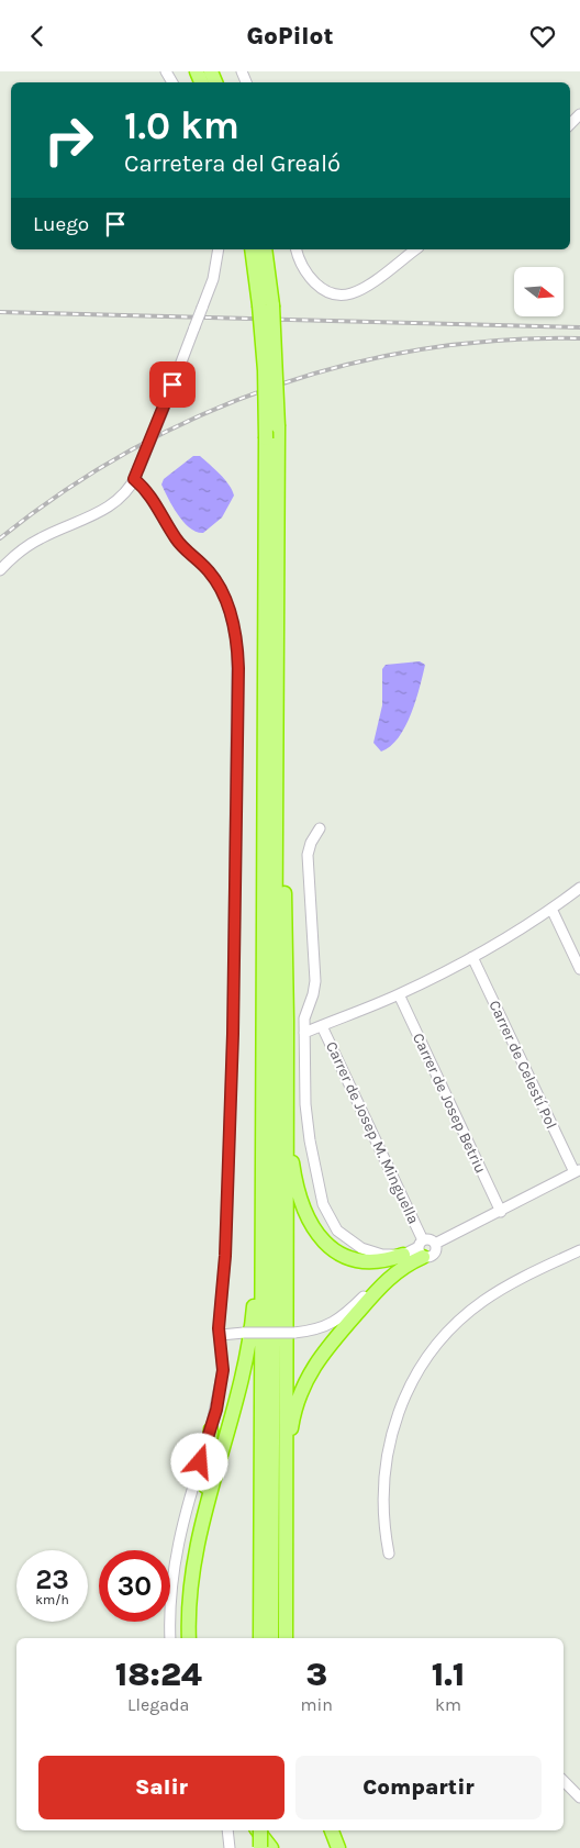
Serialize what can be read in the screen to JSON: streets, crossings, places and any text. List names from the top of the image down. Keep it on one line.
{"streets":{"street":["Carrer de Celestí Pol","Carrer de Josep Betriu","Carrer de Josep M. Minguella"]},"north":"right","page":{"header":"GoPilot","turn":["1.0 km","Carretera del Grealó"],"then":"Luego","speed":"23 km/h","limit":"30","eta":["18:24","Llegada","3","min","1.1","km"],"buttons":["Salir","Compartir"]}}
